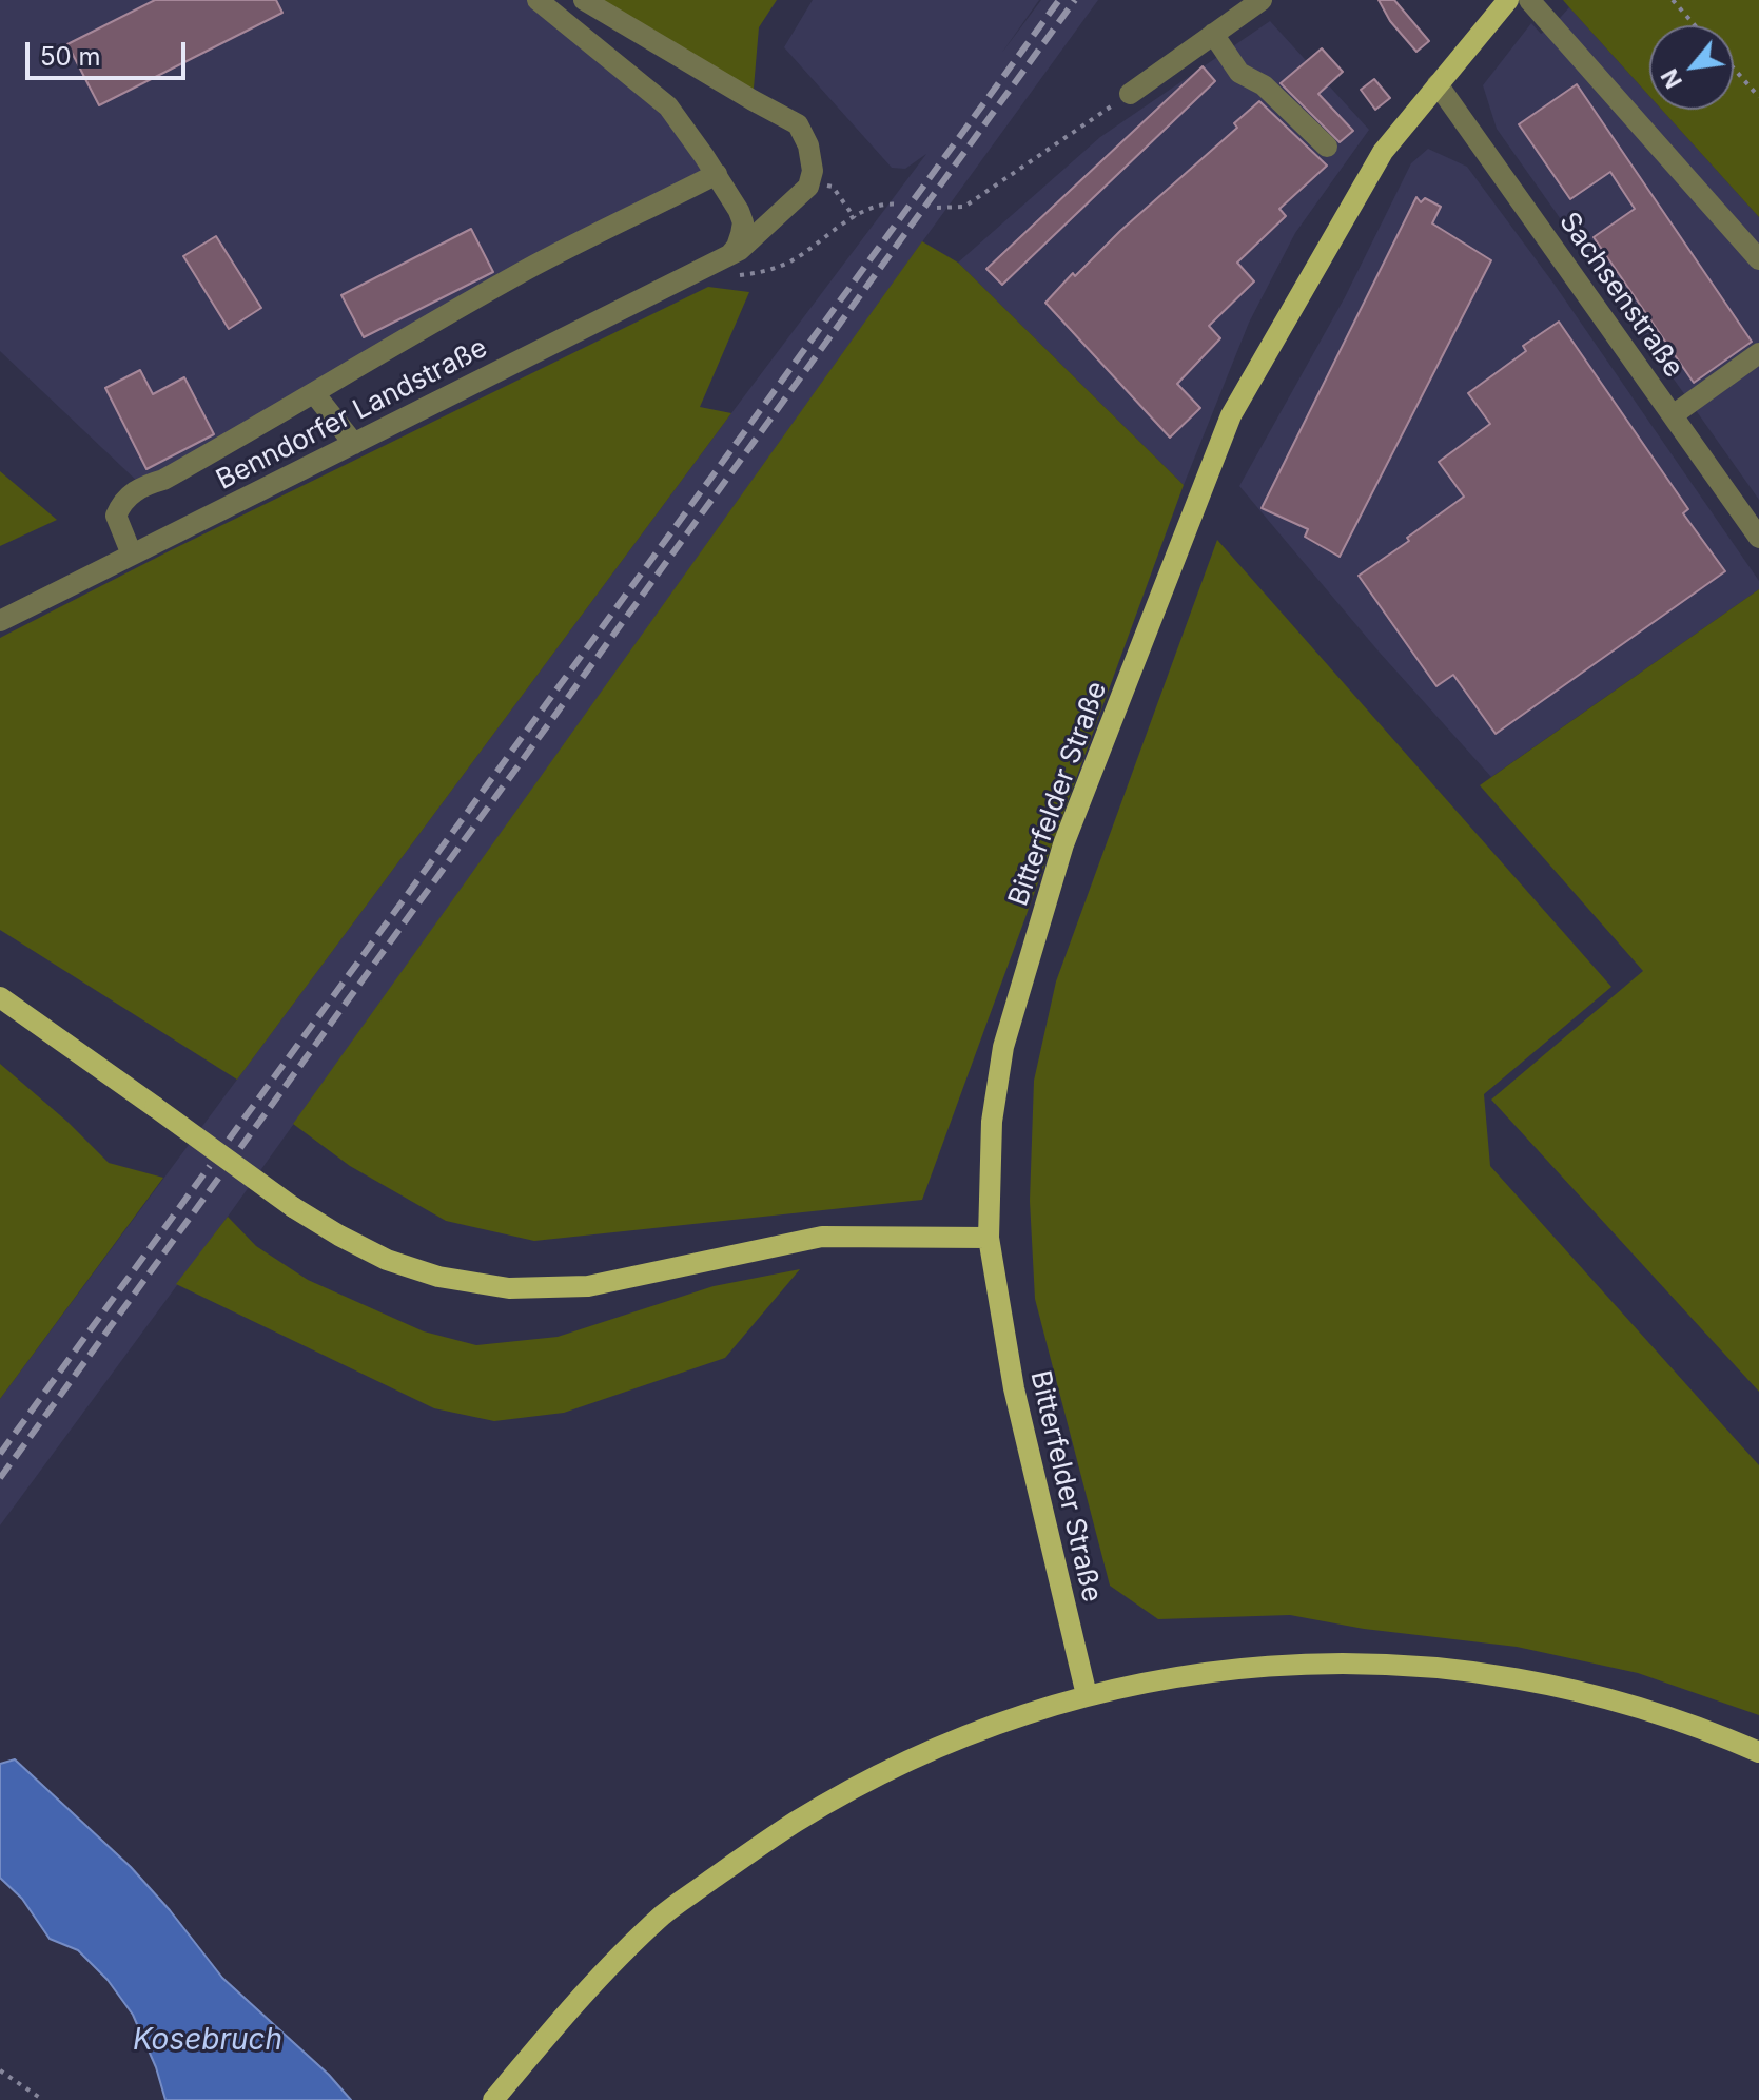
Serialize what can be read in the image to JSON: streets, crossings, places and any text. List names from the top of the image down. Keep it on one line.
{"streets":{"main road":["Bitterfelder Straße"],"street":["Sachsenstraße","Benndorfer Landstraße"]},"crossings":[["Sachsenstraße","Bitterfelder Straße"]],"water":["Kosebruch"],"scale_bar":"50 m","north":"bottom left"}
